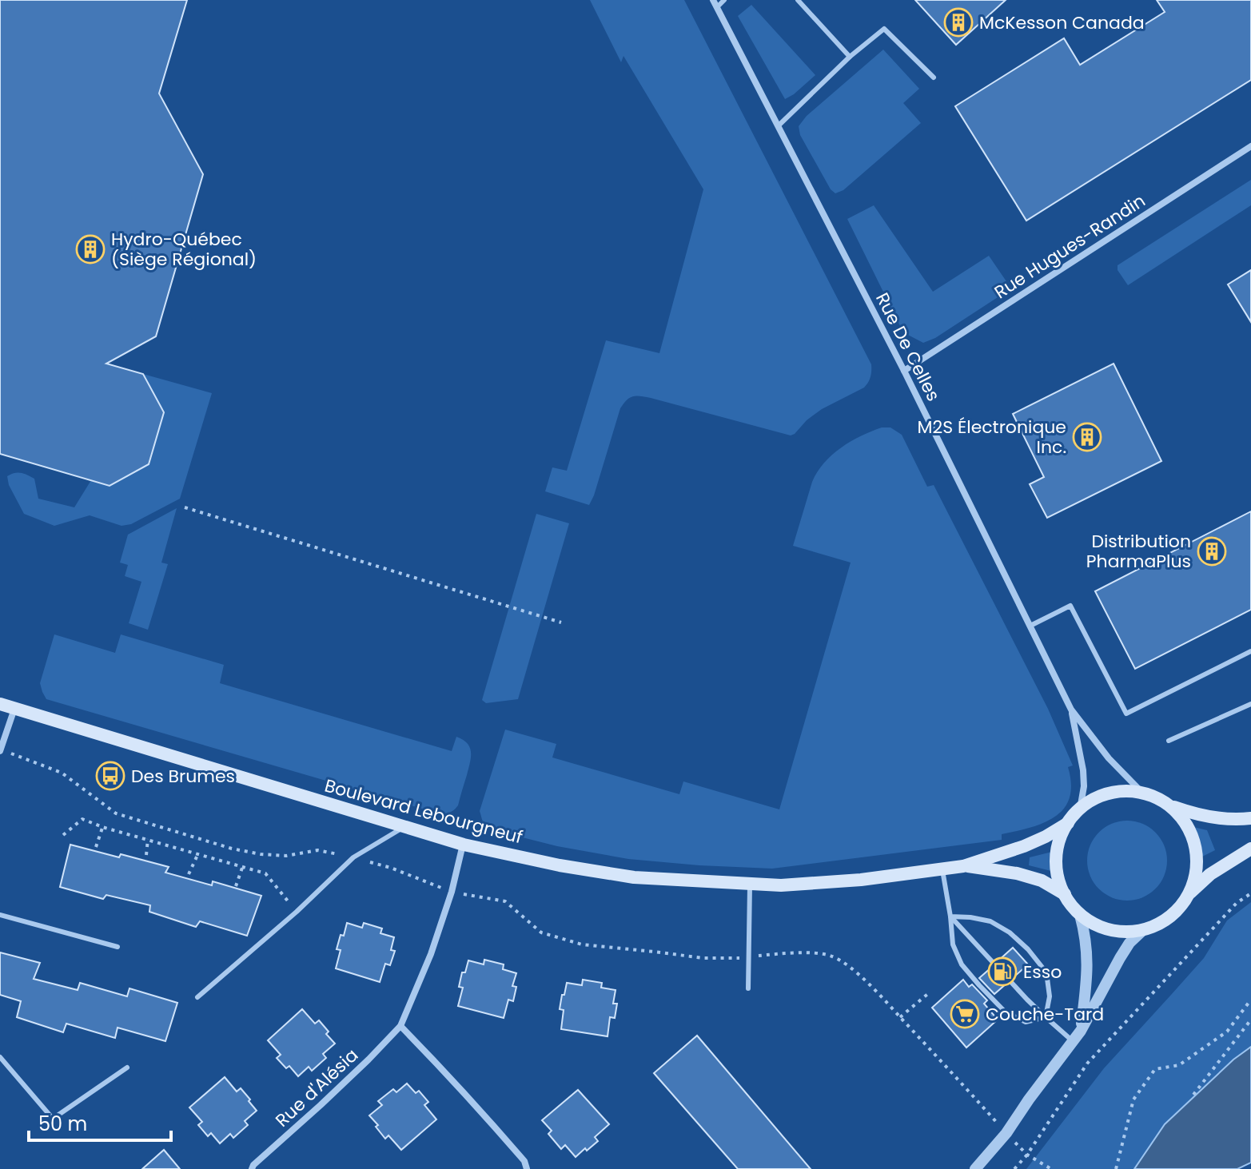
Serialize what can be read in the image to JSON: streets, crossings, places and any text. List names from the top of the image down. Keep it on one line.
{"streets":{"main road":["Boulevard Lebourgneuf"],"street":["Rue Hugues-Randin","Rue De Celles","Rue d'Alésia"]},"crossings":[["Rue Hugues-Randin","Rue De Celles"],["Rue De Celles","Boulevard Lebourgneuf"],["Boulevard Lebourgneuf","Rue d'Alésia"]],"places":{"building":["McKesson Canada","Hydro-Québec (Siège Régional)","M2S Électronique Inc.","Distribution PharmaPlus"],"bus stop":["Des Brumes"],"fuel station":["Esso"],"supermarket":["Couche-Tard"]},"scale_bar":"50 m"}
